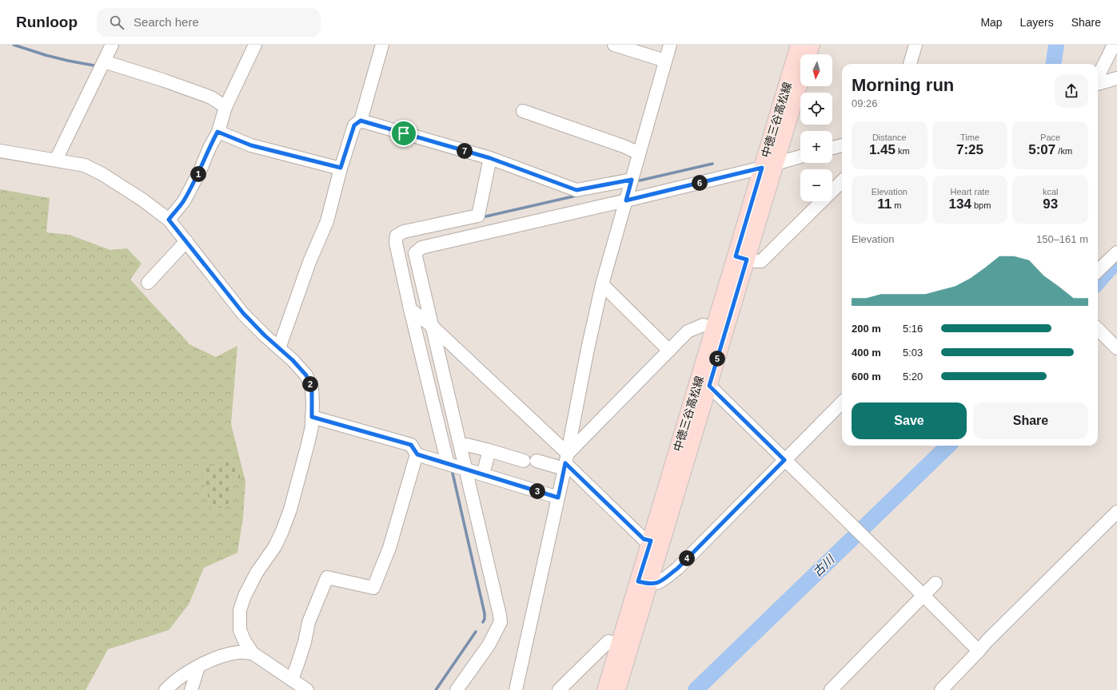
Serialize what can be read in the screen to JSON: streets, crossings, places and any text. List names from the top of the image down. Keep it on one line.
{"streets":{"main road":["中徳三谷高松線"]},"water":["古川"],"north":"bottom","page":{"header":"Runloop","search":"Search here","nav":["Map","Layers","Share"],"map_buttons":["+","−"],"heading":["Morning run","09:26"],"stats":[["Distance","1.45 km"],["Time","7:25"],["Pace","5:07 /km"],["Elevation","11 m"],["Heart rate","134 bpm"],["kcal","93"]],"pins":["7","1","6","5","2","3","4"],"chart":["Elevation","150–161 m"],"list":[{"name":"200 m","note":"5:16"},{"name":"400 m","note":"5:03"},{"name":"600 m","note":"5:20"}],"buttons":["Save","Share"]}}
